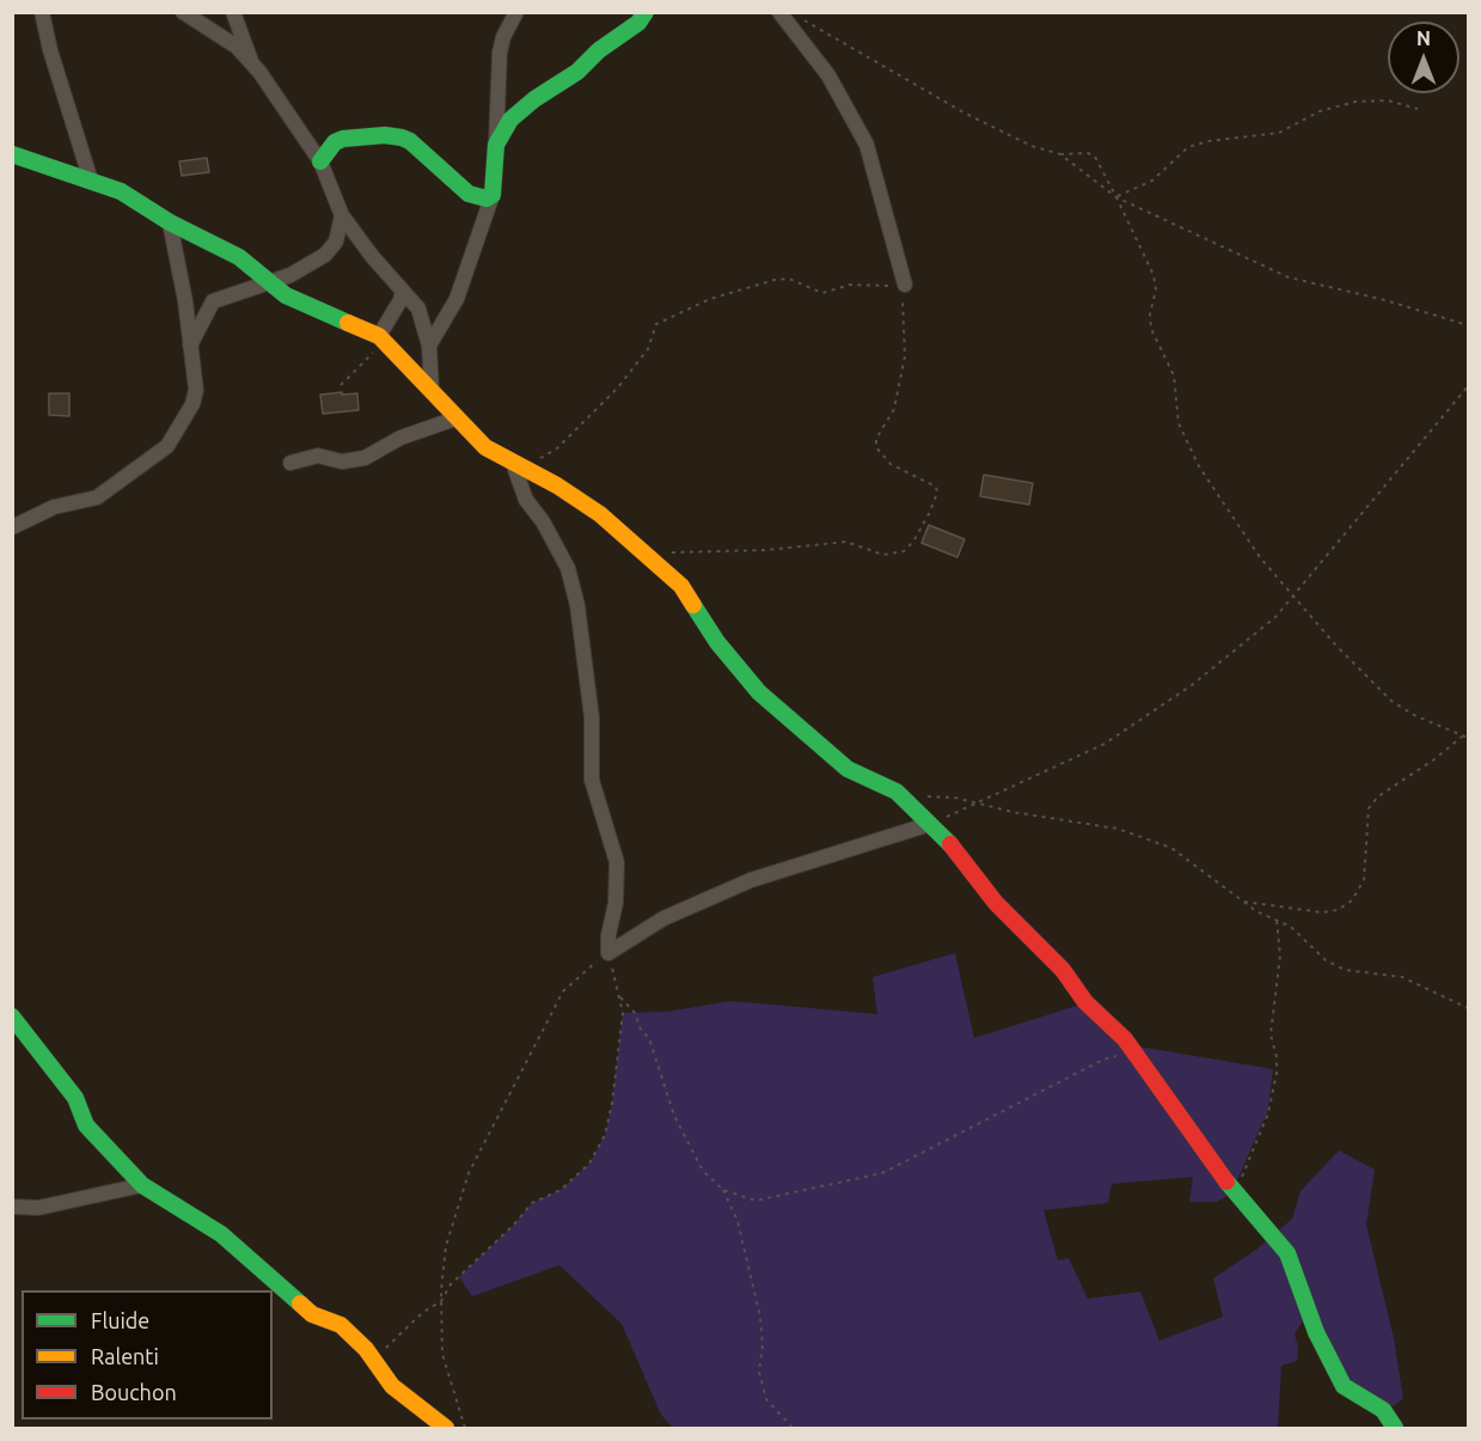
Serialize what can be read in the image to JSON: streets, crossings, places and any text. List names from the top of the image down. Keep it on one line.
{"legend":["Fluide","Ralenti","Bouchon"],"north":"top"}
